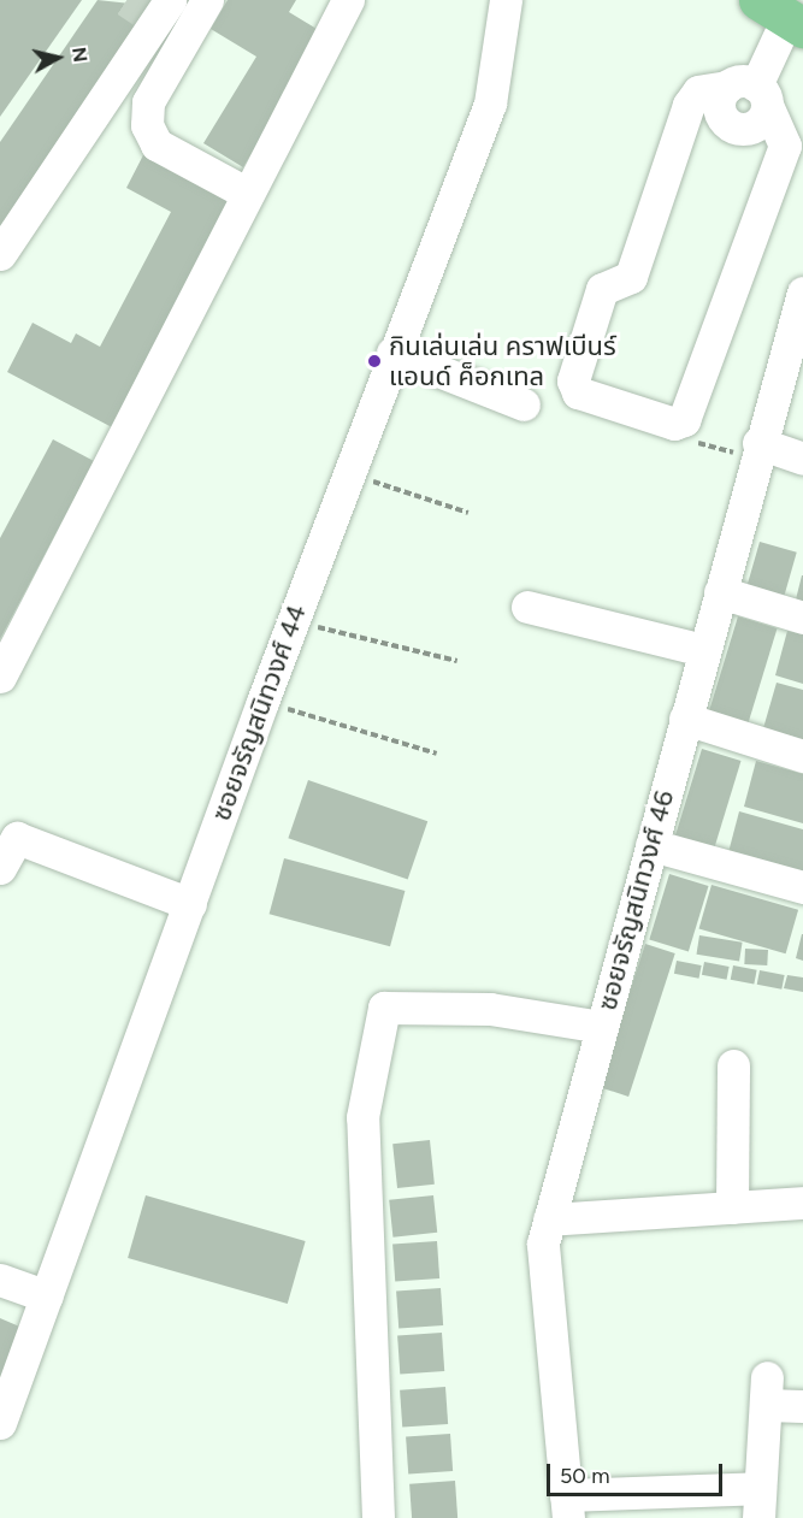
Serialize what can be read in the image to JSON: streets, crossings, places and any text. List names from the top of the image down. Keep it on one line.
{"streets":{"street":["ซอยจรัญสนิทวงศ์ 44","ซอยจรัญสนิทวงศ์ 46"]},"places":["กินเล่นเล่น คราฟเบีนร์ แอนด์ ค็อกเทล"],"scale_bar":"50 m","north":"right"}
